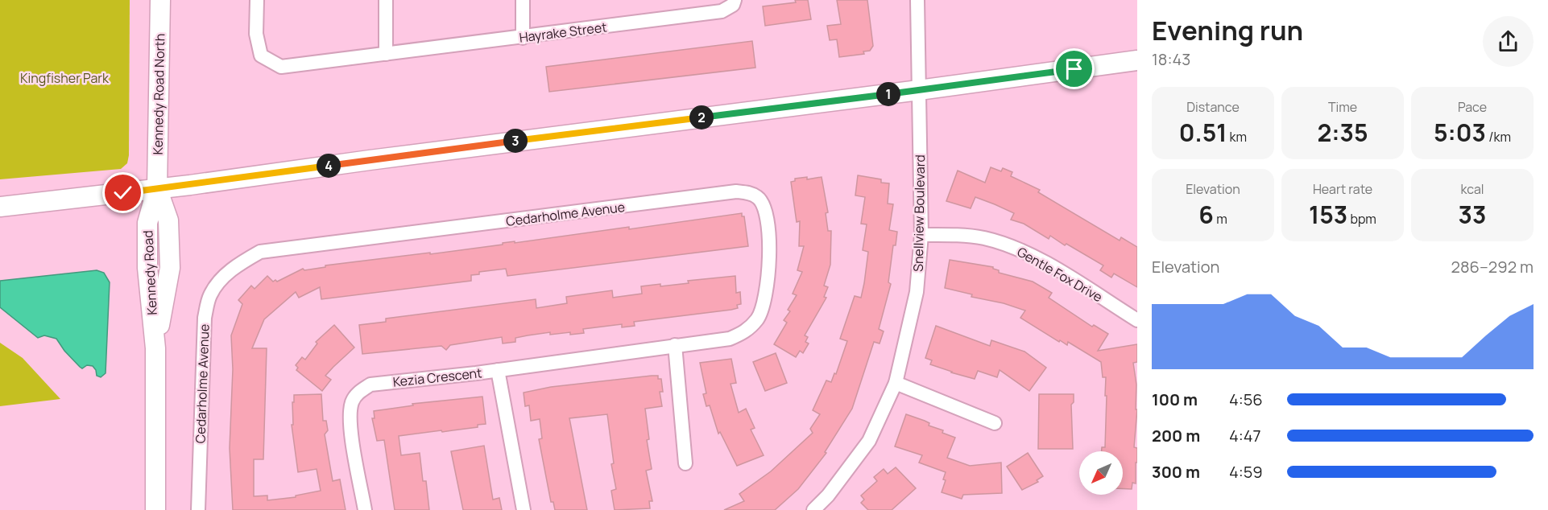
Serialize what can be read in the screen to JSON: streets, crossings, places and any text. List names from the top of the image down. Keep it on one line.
{"streets":{"main road":["Kennedy Road North","Kennedy Road"],"street":["Hayrake Street","Snellview Boulevard","Cedarholme Avenue","Gentle Fox Drive","Kezia Crescent"]},"crossings":[["Kennedy Road North","Kennedy Road"],["Snellview Boulevard","Gentle Fox Drive"],["Cedarholme Avenue","Kezia Crescent"]],"parks":["Kingfisher Park"],"north":"bottom left","page":{"heading":["Evening run","18:43"],"pins":["1","2","3","4"],"stats":[["Distance","0.51 km"],["Time","2:35"],["Pace","5:03 /km"],["Elevation","6 m"],["Heart rate","153 bpm"],["kcal","33"]],"chart":["Elevation","286–292 m"],"list":[{"name":"100 m","note":"4:56"},{"name":"200 m","note":"4:47"},{"name":"300 m","note":"4:59"}]}}
